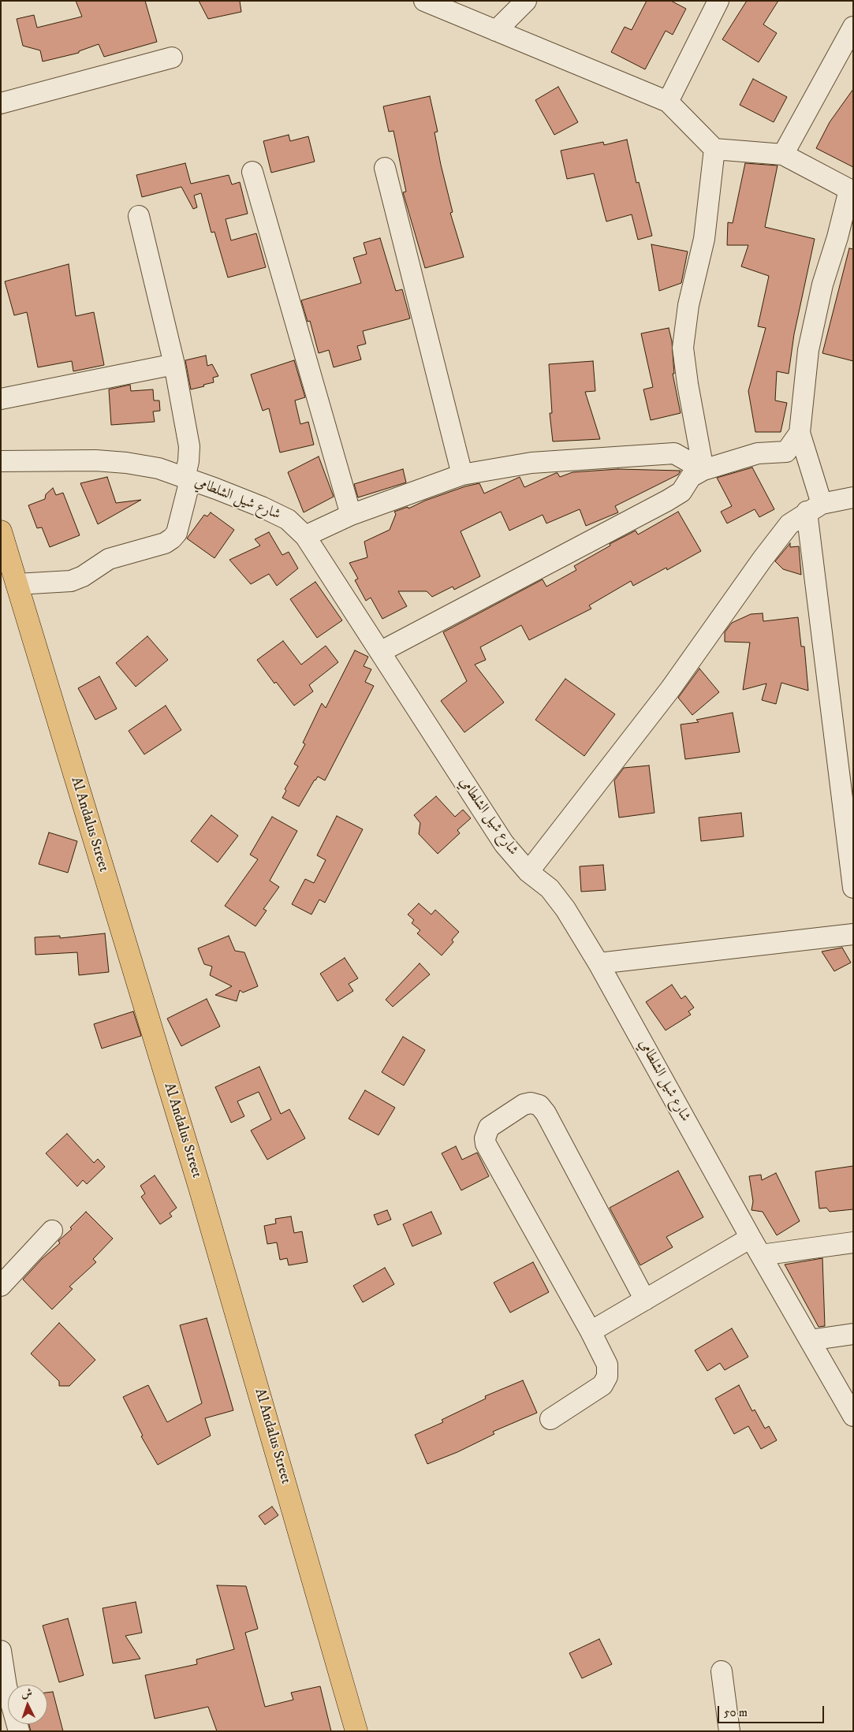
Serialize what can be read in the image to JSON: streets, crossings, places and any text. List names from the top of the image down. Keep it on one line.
{"streets":{"main road":["Al Andalus Street"],"street":["شارع شيل الشلطامي"]},"scale_bar":"50 m","north":"top"}
